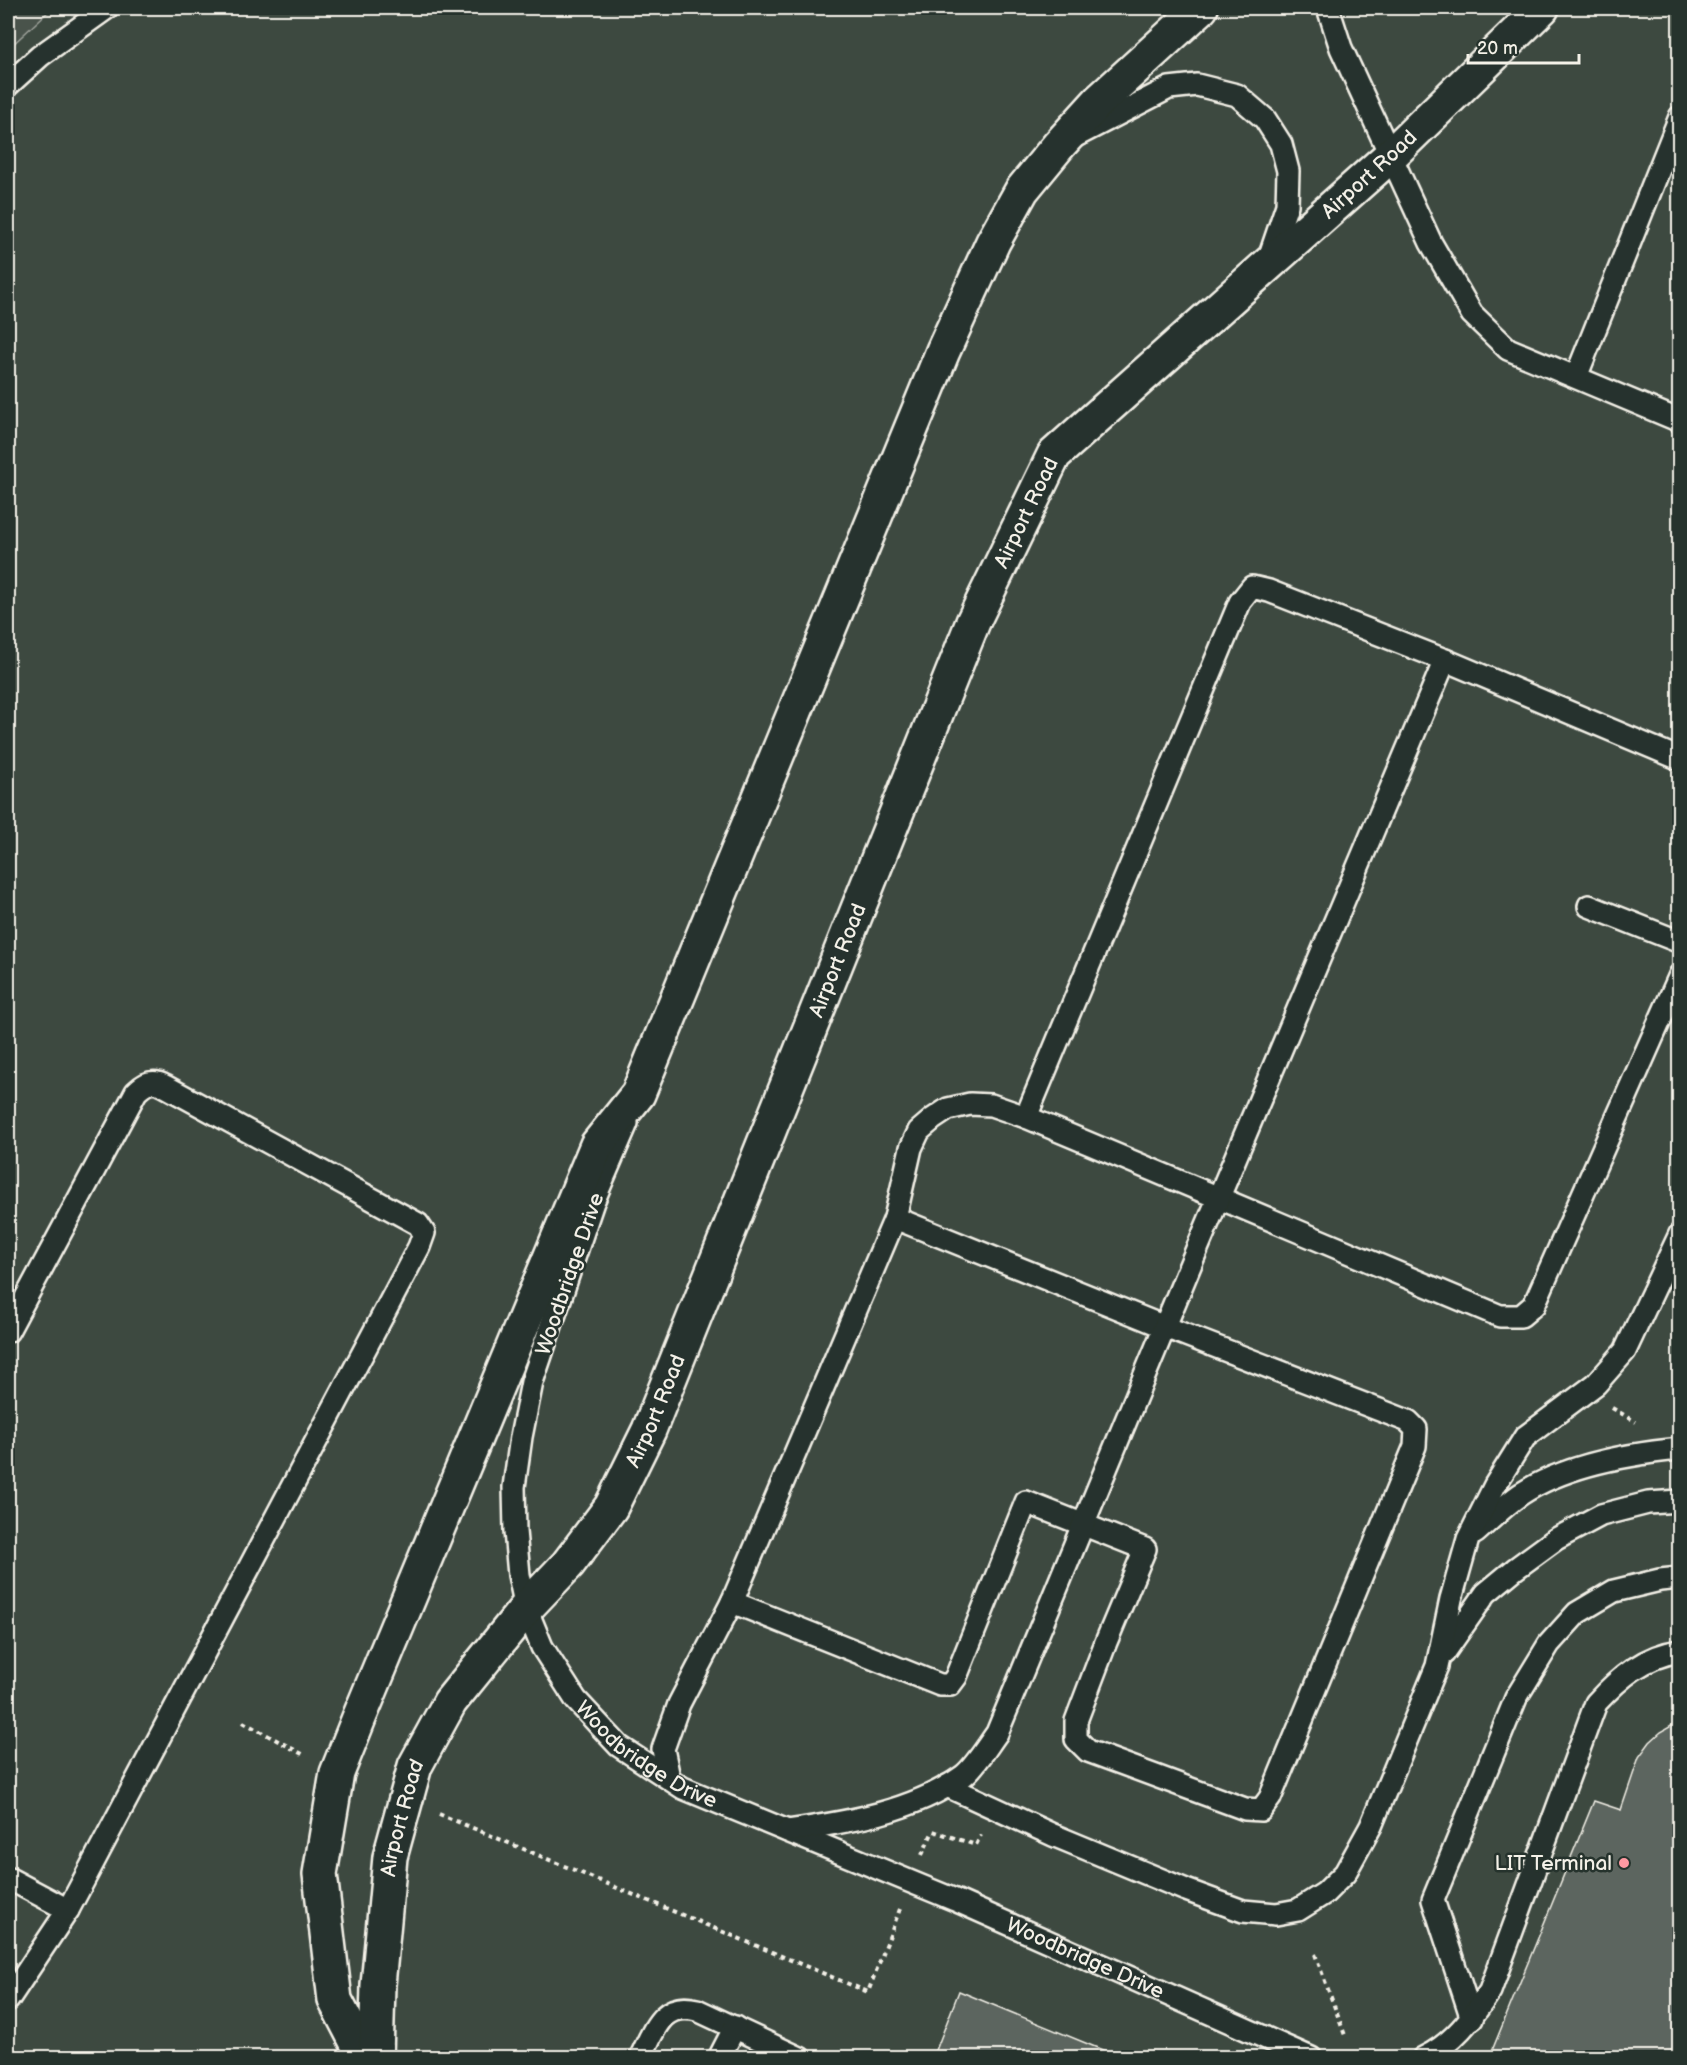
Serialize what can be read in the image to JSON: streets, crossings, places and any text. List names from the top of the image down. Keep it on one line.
{"streets":{"main road":["Airport Road"],"lane":["Woodbridge Drive"]},"crossings":[["Airport Road","Woodbridge Drive"]],"places":["LIT Terminal"],"scale_bar":"20 m"}
